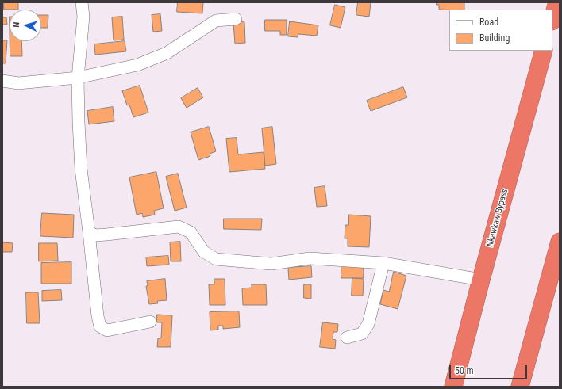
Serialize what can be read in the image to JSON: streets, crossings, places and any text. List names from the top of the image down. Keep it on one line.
{"streets":{"highway":["Nkawkaw Bypass"]},"legend":["Road","Building"],"scale_bar":"50 m","north":"left"}
